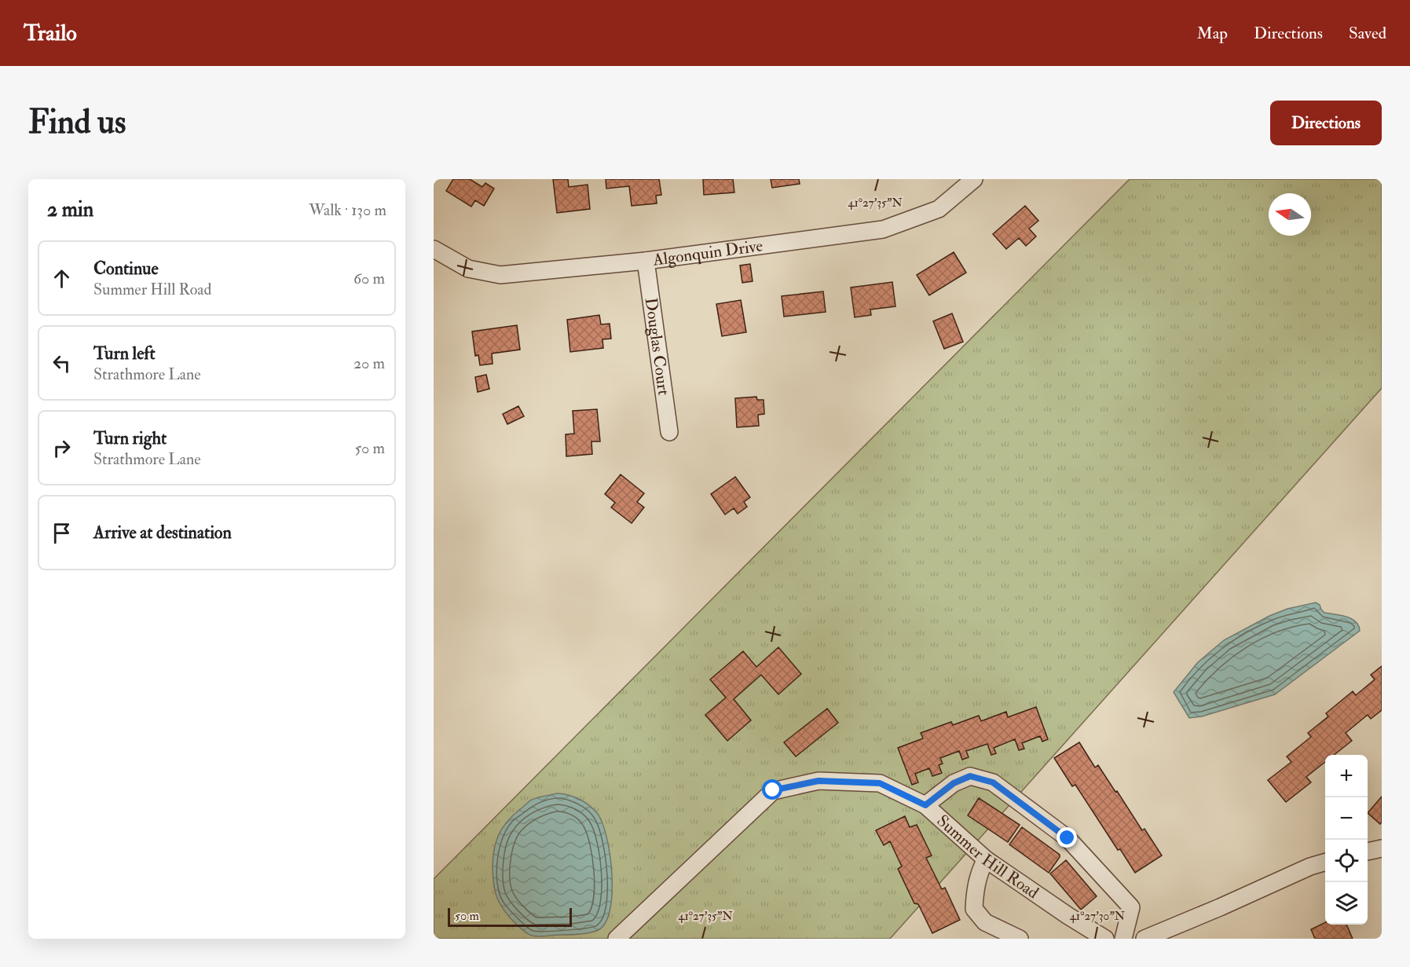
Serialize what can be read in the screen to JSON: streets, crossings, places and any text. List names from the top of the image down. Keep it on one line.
{"streets":{"street":["Algonquin Drive","Douglas Court","Summer Hill Road"]},"crossings":[["Algonquin Drive","Douglas Court"]],"scale_bar":"50 m","north":"left","page":{"header":"Trailo","nav":["Map","Directions","Saved"],"buttons":"Directions","title":"Find us","heading":["2 min","Walk · 130 m"],"list":[["Continue","Summer Hill Road","60 m"],["Turn left","Strathmore Lane","20 m"],["Turn right","Strathmore Lane","50 m"],"Arrive at destination"],"map_buttons":["+","−"],"scale":"50 m"},"coordinates":["41°27'35\"N","41°27'30\"N"]}
